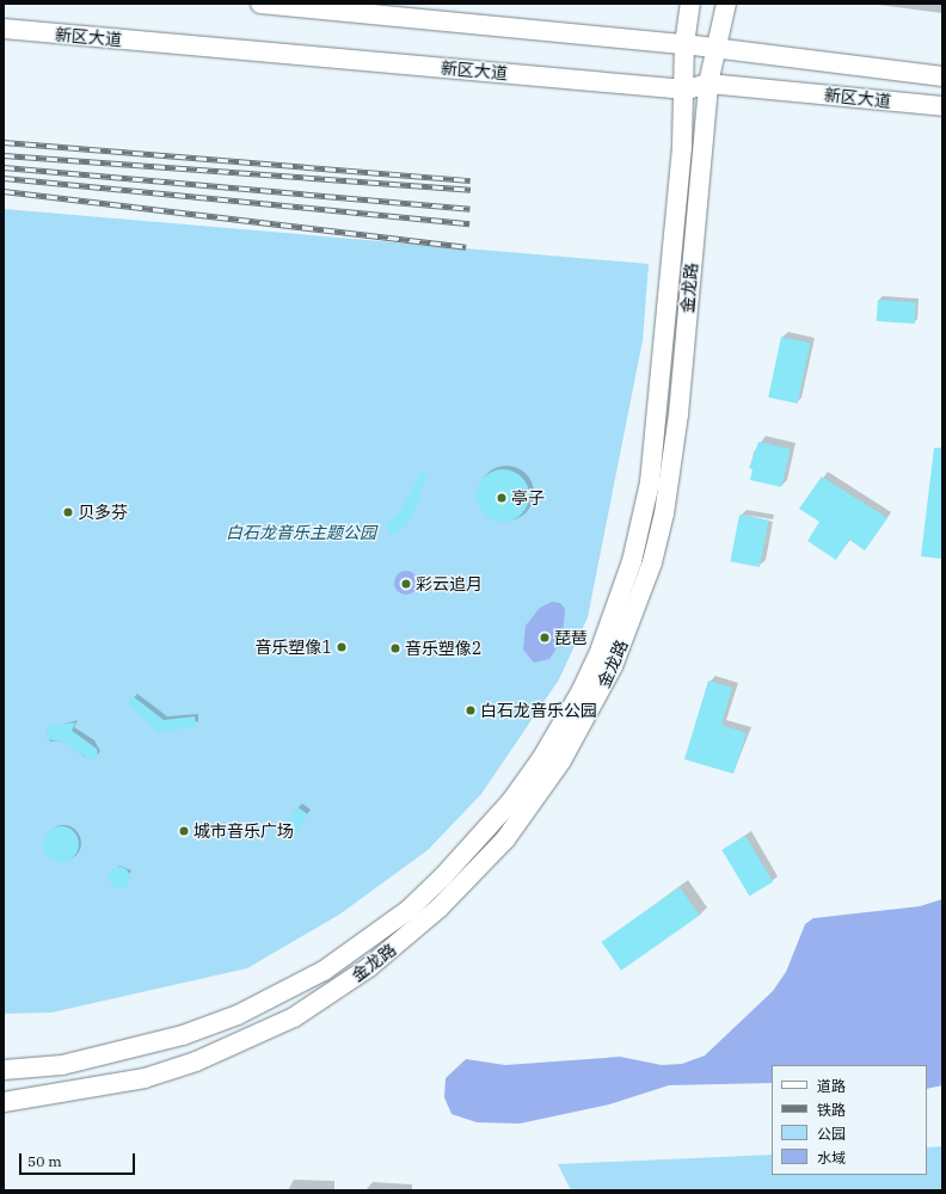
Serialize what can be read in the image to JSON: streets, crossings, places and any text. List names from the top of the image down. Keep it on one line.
{"streets":{"main road":["新区大道","金龙路"]},"crossings":[["新区大道","金龙路"]],"parks":["白石龙音乐主题公园"],"places":["亭子","贝多芬","彩云追月","琵琶","音乐塑像1","音乐塑像2","白石龙音乐公园","城市音乐广场"],"legend":["道路","铁路","公园","水域"],"scale_bar":"50 m"}
